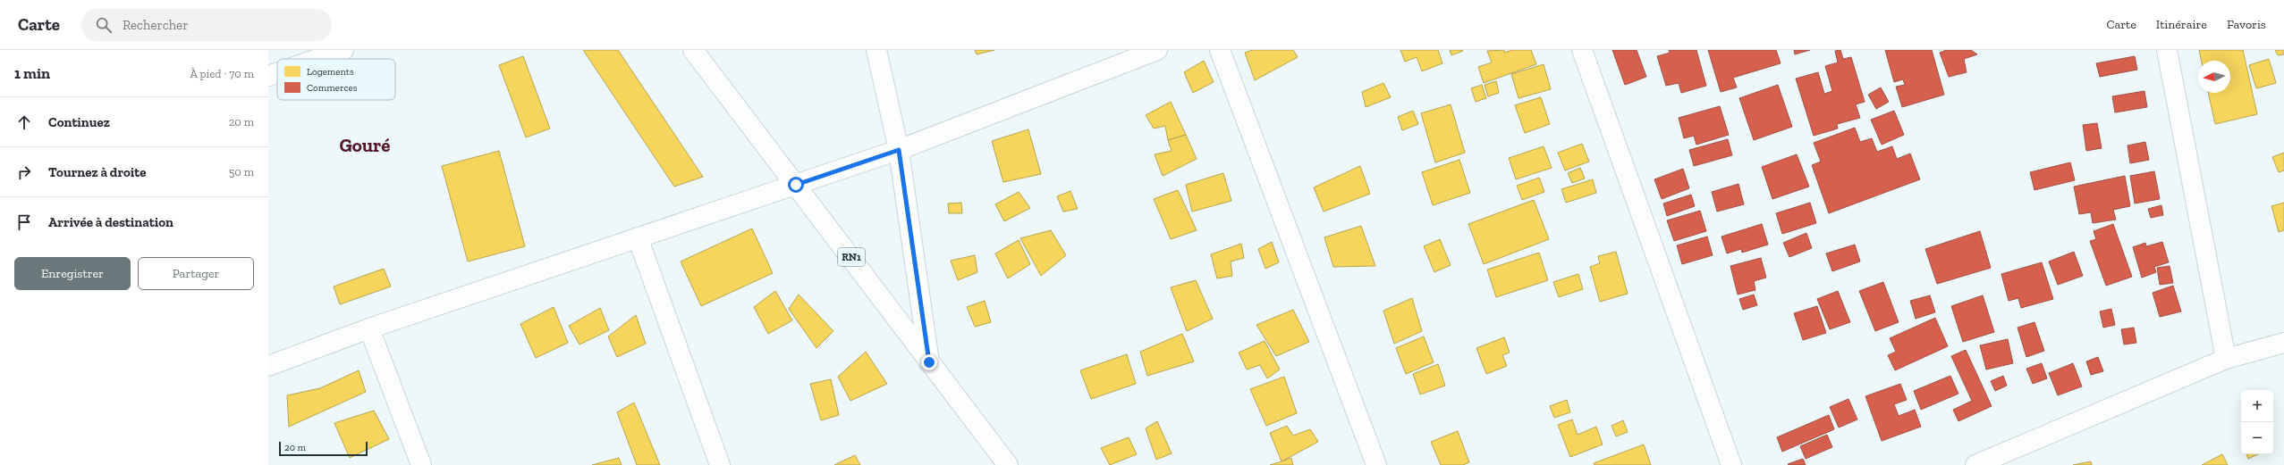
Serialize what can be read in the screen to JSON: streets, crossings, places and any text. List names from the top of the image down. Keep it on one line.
{"streets":{"main road":["RN1"]},"districts":["Gouré"],"legend":["Logements","Commerces"],"scale_bar":"20 m","north":"left","page":{"header":"Carte","search":"Rechercher","nav":["Carte","Itinéraire","Favoris"],"heading":["1 min","À pied · 70 m"],"list":[["Continuez","20 m"],["Tournez à droite","50 m"],"Arrivée à destination"],"buttons":["Enregistrer","Partager"],"map_buttons":["+","−"],"scale":"20 m"}}
